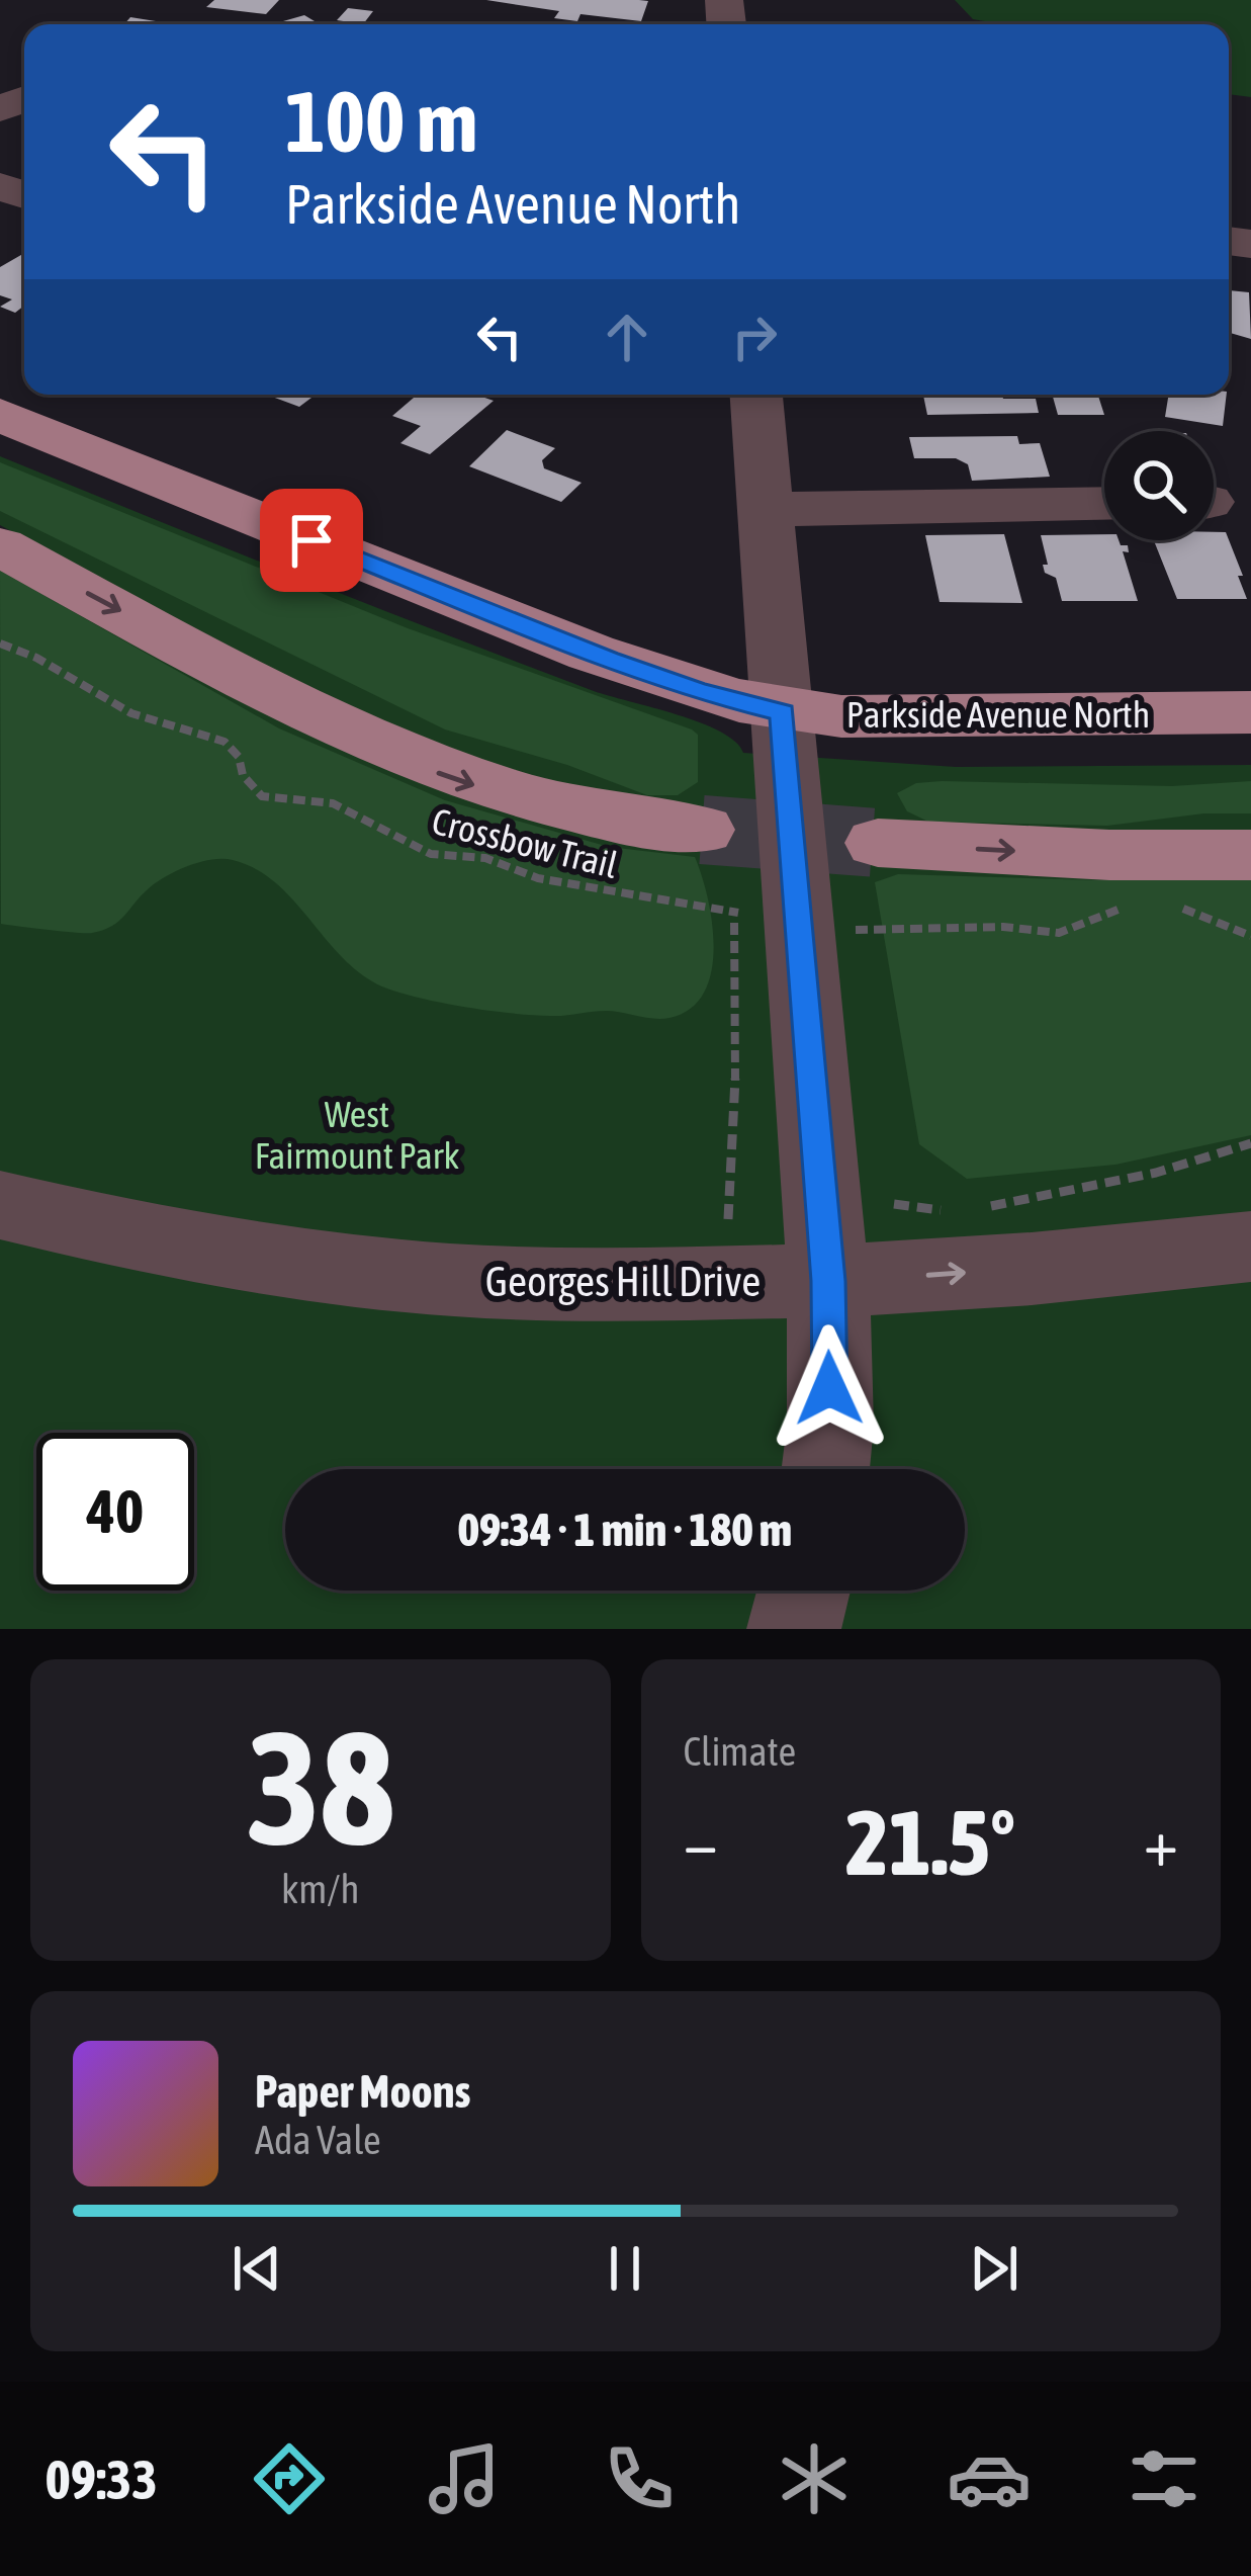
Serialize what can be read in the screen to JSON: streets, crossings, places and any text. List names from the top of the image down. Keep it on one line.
{"streets":{"main road":["Parkside Avenue North"],"street":["Georges Hill Drive"],"path":["Crossbow Trail"]},"parks":["West Fairmount Park"],"page":{"turn":["100 m","Parkside Avenue North"],"limit":"40","trip":"09:34 · 1 min · 180 m","tile":[["38","km/h"],"Climate"],"heat":["−","21.5°","+"],"song":["Paper Moons","Ada Vale"],"tabs":"09:33"}}
